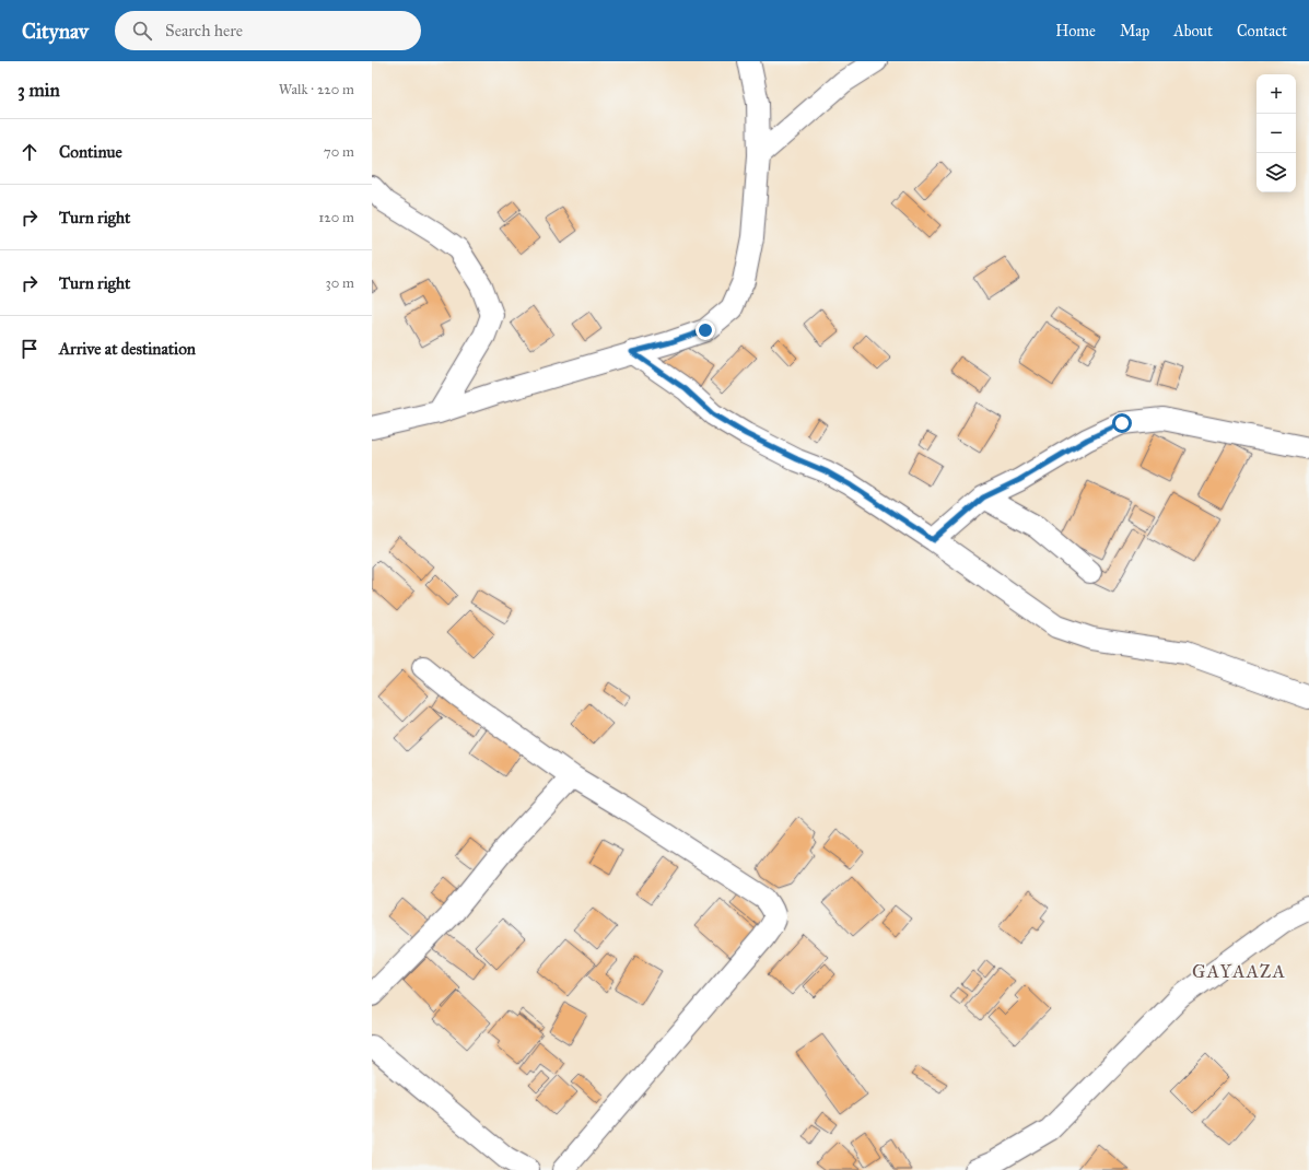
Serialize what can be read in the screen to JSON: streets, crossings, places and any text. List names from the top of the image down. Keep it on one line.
{"districts":["GAYAAZA"],"page":{"header":"Citynav","search":"Search here","nav":["Home","Map","About","Contact"],"heading":["3 min","Walk · 220 m"],"map_buttons":["+","−"],"list":[["Continue","70 m"],["Turn right","120 m"],["Turn right","30 m"],"Arrive at destination"]}}
